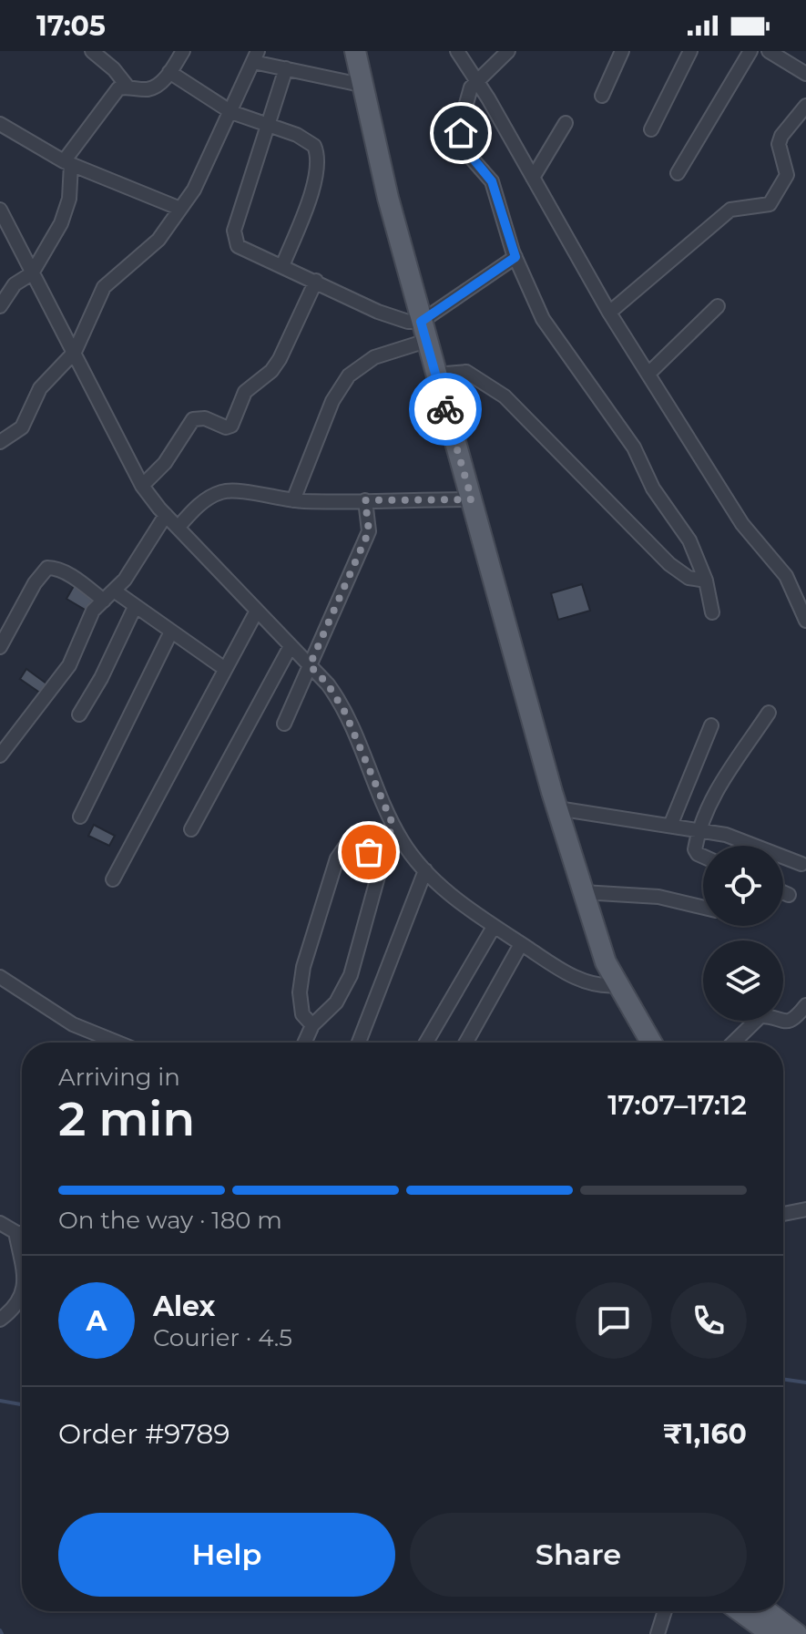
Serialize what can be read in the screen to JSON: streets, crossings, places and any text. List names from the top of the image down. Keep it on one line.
{"page":{"status":"17:05","heading":["2 min","Arriving in","17:07–17:12"],"panel":["Alex","Courier · 4.5","Order #9789","₹1,160"],"bar":"On the way · 180 m","round":"A","buttons":["Help","Share"]}}
